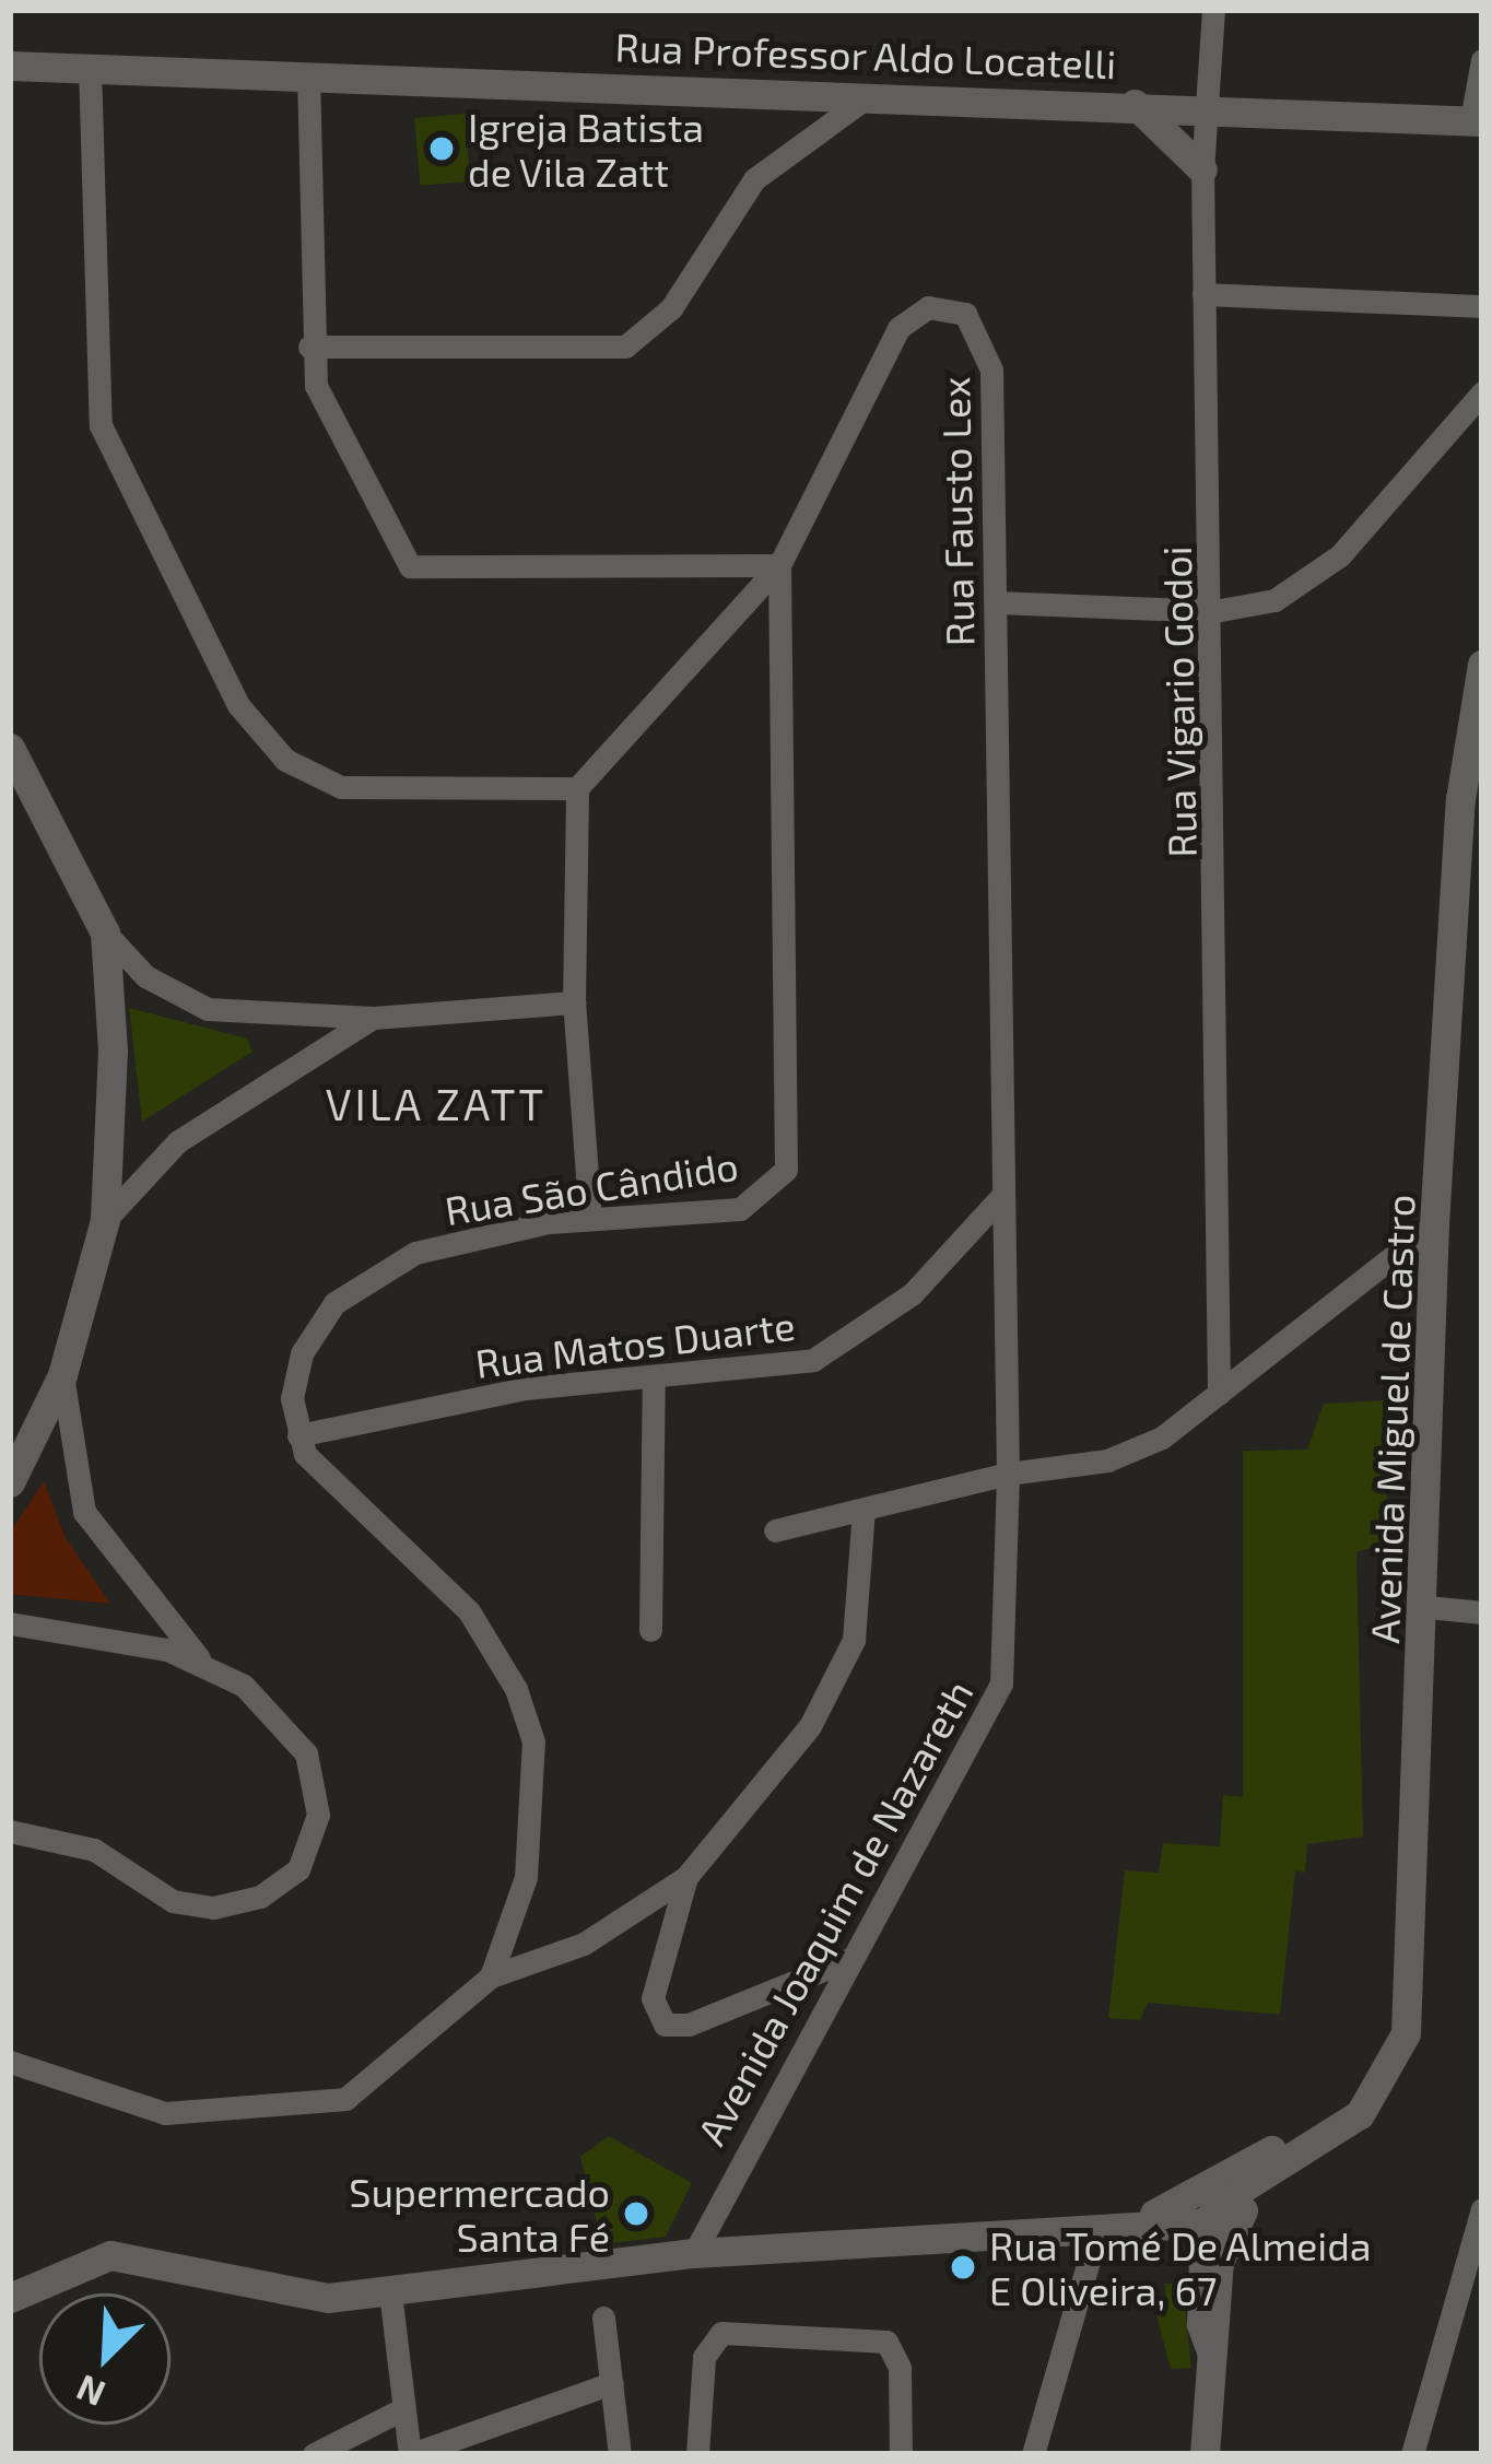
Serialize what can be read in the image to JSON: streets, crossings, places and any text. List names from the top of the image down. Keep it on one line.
{"streets":{"street":["Rua Professor Aldo Locatelli","Rua Fausto Lex","Rua Vigario Godoi","Rua São Cândido","Rua Matos Duarte","Avenida Miguel de Castro","Avenida Joaquim de Nazareth"]},"crossings":[["Rua Professor Aldo Locatelli","Rua Vigario Godoi"],["Rua Fausto Lex","Rua São Cândido"],["Rua Fausto Lex","Rua Matos Duarte"],["Rua Fausto Lex","Avenida Joaquim de Nazareth"],["Rua São Cândido","Rua Matos Duarte"]],"districts":["VILA ZATT"],"places":["Igreja Batista de Vila Zatt","Supermercado Santa Fé","Rua Tomé De Almeida E Oliveira, 67"],"north":"bottom left"}
